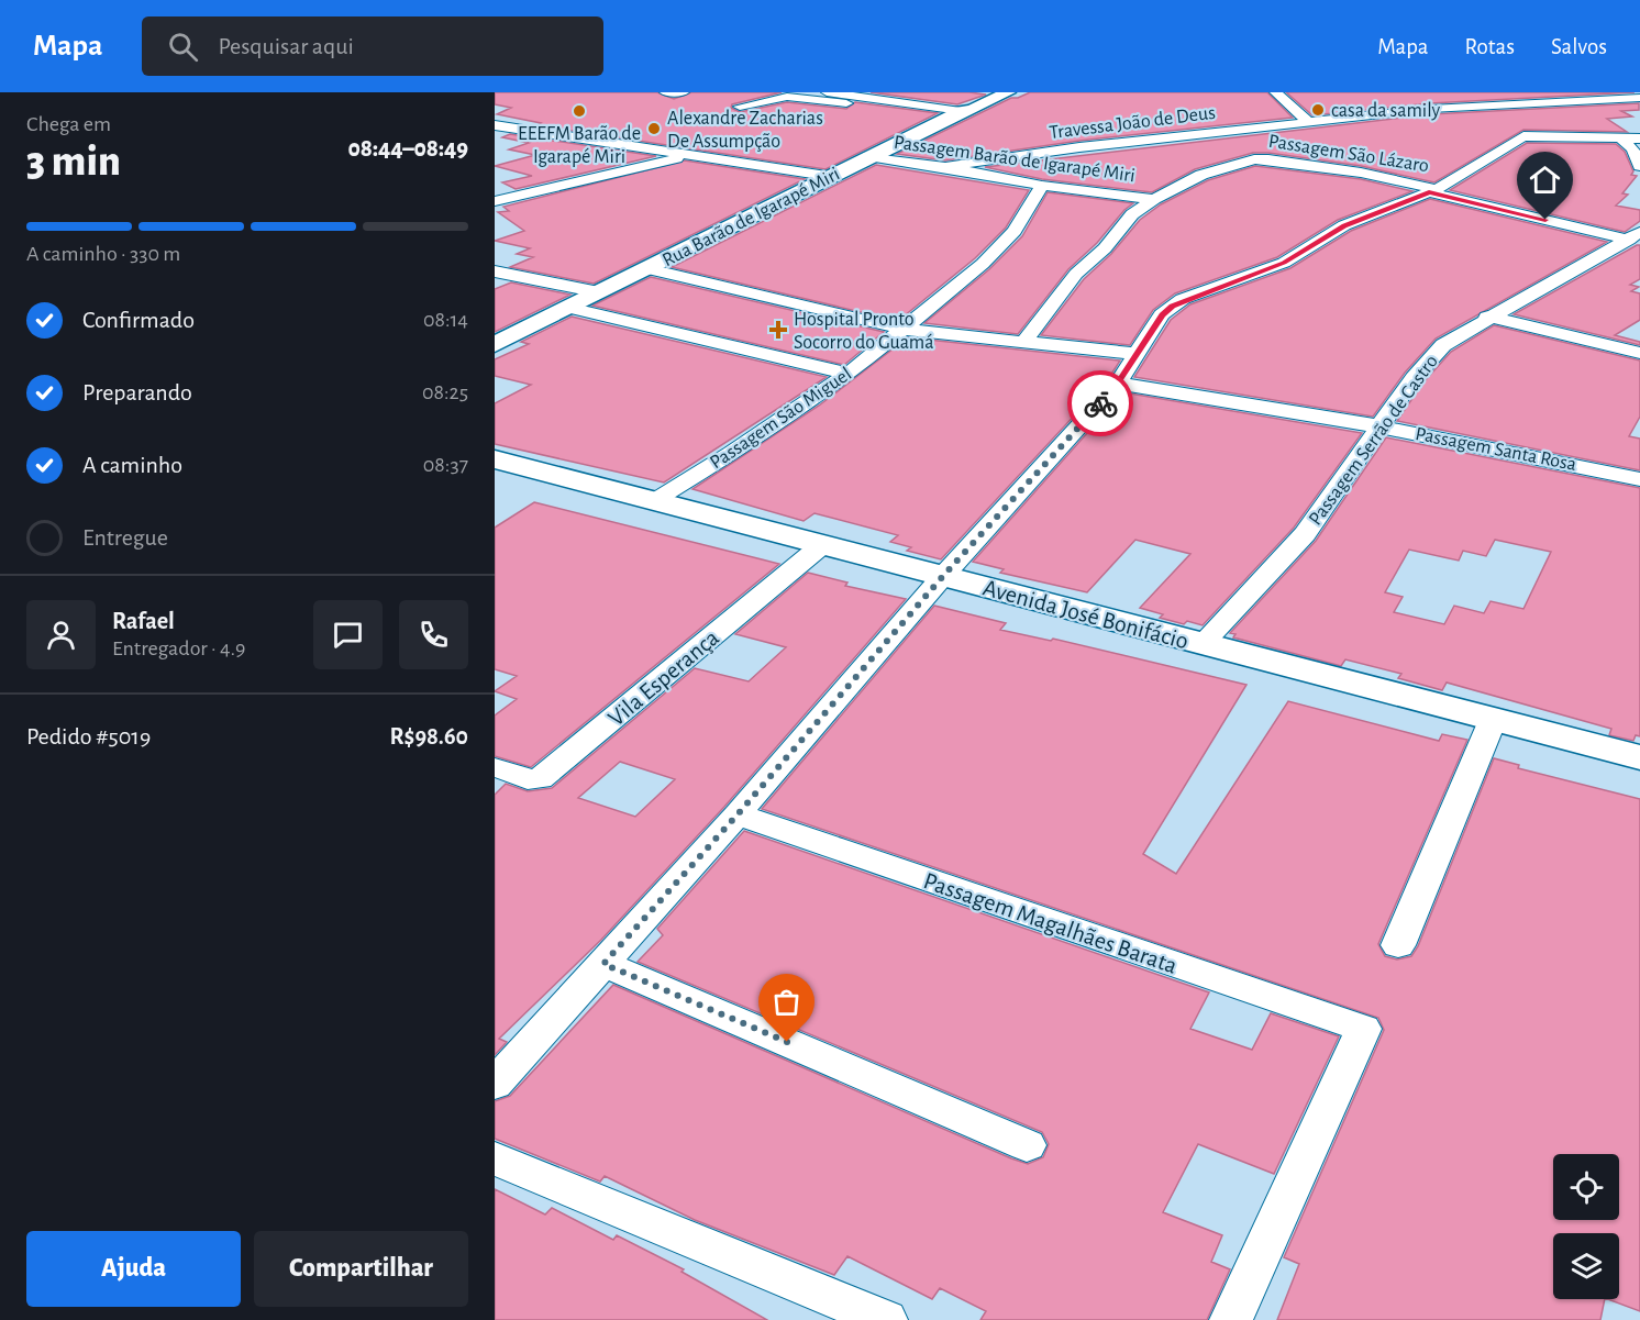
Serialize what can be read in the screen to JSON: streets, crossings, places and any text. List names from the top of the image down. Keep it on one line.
{"streets":{"main road":["Rua Barão de Igarapé Miri","Avenida José Bonifácio"],"street":["Travessa João de Deus","Passagem São Lázaro","Passagem Barão de Igarapé Miri","Passagem São Miguel","Passagem Serrão de Castro","Passagem Santa Rosa","Vila Esperança","Passagem Magalhães Barata"]},"crossings":[["Travessa João de Deus","Passagem Barão de Igarapé Miri"],["Passagem São Lázaro","Passagem Barão de Igarapé Miri"],["Passagem São Lázaro","Passagem Serrão de Castro"],["Passagem Barão de Igarapé Miri","Rua Barão de Igarapé Miri"],["Passagem Barão de Igarapé Miri","Passagem São Miguel"],["Passagem São Miguel","Avenida José Bonifácio"],["Passagem Serrão de Castro","Passagem Santa Rosa"],["Passagem Serrão de Castro","Avenida José Bonifácio"],["Avenida José Bonifácio","Vila Esperança"]],"places":{"other":["casa da samily","EEEFM Barão de Igarapé Miri","Alexandre Zacharias De Assumpção"],"health":["Hospital Pronto Socorro do Guamá"]},"page":{"header":"Mapa","search":"Pesquisar aqui","nav":["Mapa","Rotas","Salvos"],"heading":["3 min","Chega em","08:44–08:49"],"panel":["Rafael","Entregador · 4.9","Pedido #5019","R$98.60"],"bar":"A caminho · 330 m","list":[["Confirmado","08:14"],["Preparando","08:25"],["A caminho","08:37"],"Entregue"],"buttons":["Ajuda","Compartilhar"]}}
